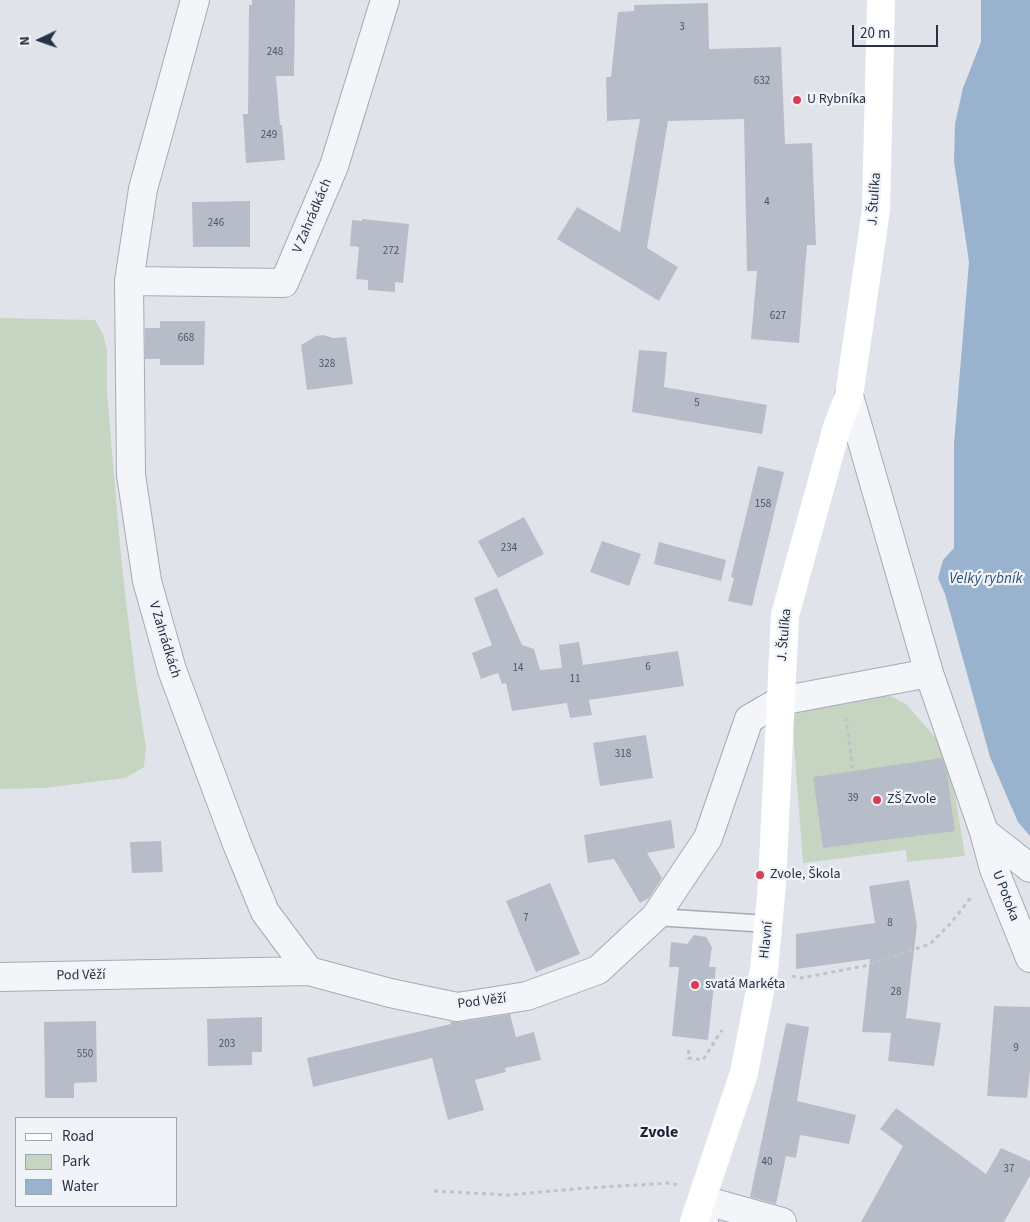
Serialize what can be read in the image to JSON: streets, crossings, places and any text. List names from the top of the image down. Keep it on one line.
{"streets":{"street":["J. Štulíka","V Zahrádkách","U Potoka","Hlavní","Pod Věží"]},"crossings":[["J. Štulíka","U Potoka"],["J. Štulíka","Hlavní"],["J. Štulíka","Pod Věží"],["V Zahrádkách","Pod Věží"],["Hlavní","Pod Věží"]],"districts":["Zvole"],"water":["Velký rybník"],"places":["U Rybníka","ZŠ Zvole","Zvole, Škola","svatá Markéta"],"house_numbers":["3","248","632","249","4","246","272","627","668","328","5","158","234","6","14","11","318","39","7","8","28","203","9","550","40","37"],"legend":["Road","Park","Water"],"scale_bar":"20 m","north":"left"}
